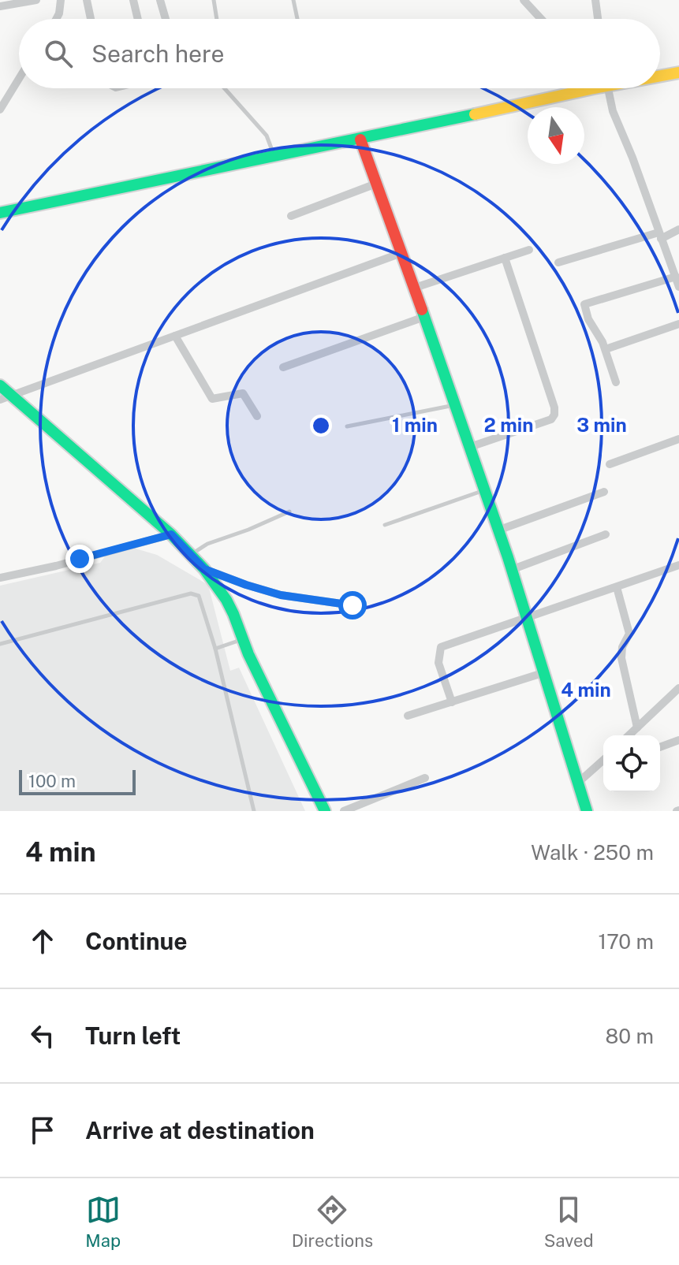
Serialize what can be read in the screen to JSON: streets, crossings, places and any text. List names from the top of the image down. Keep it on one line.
{"scale_bar":"100 m","north":"bottom","page":{"search":"Search here","scale":"100 m","heading":["4 min","Walk · 250 m"],"list":[["Continue","170 m"],["Turn left","80 m"],"Arrive at destination"],"nav":["Map","Directions","Saved"]},"rings":["1 min","2 min","3 min","4 min"]}
